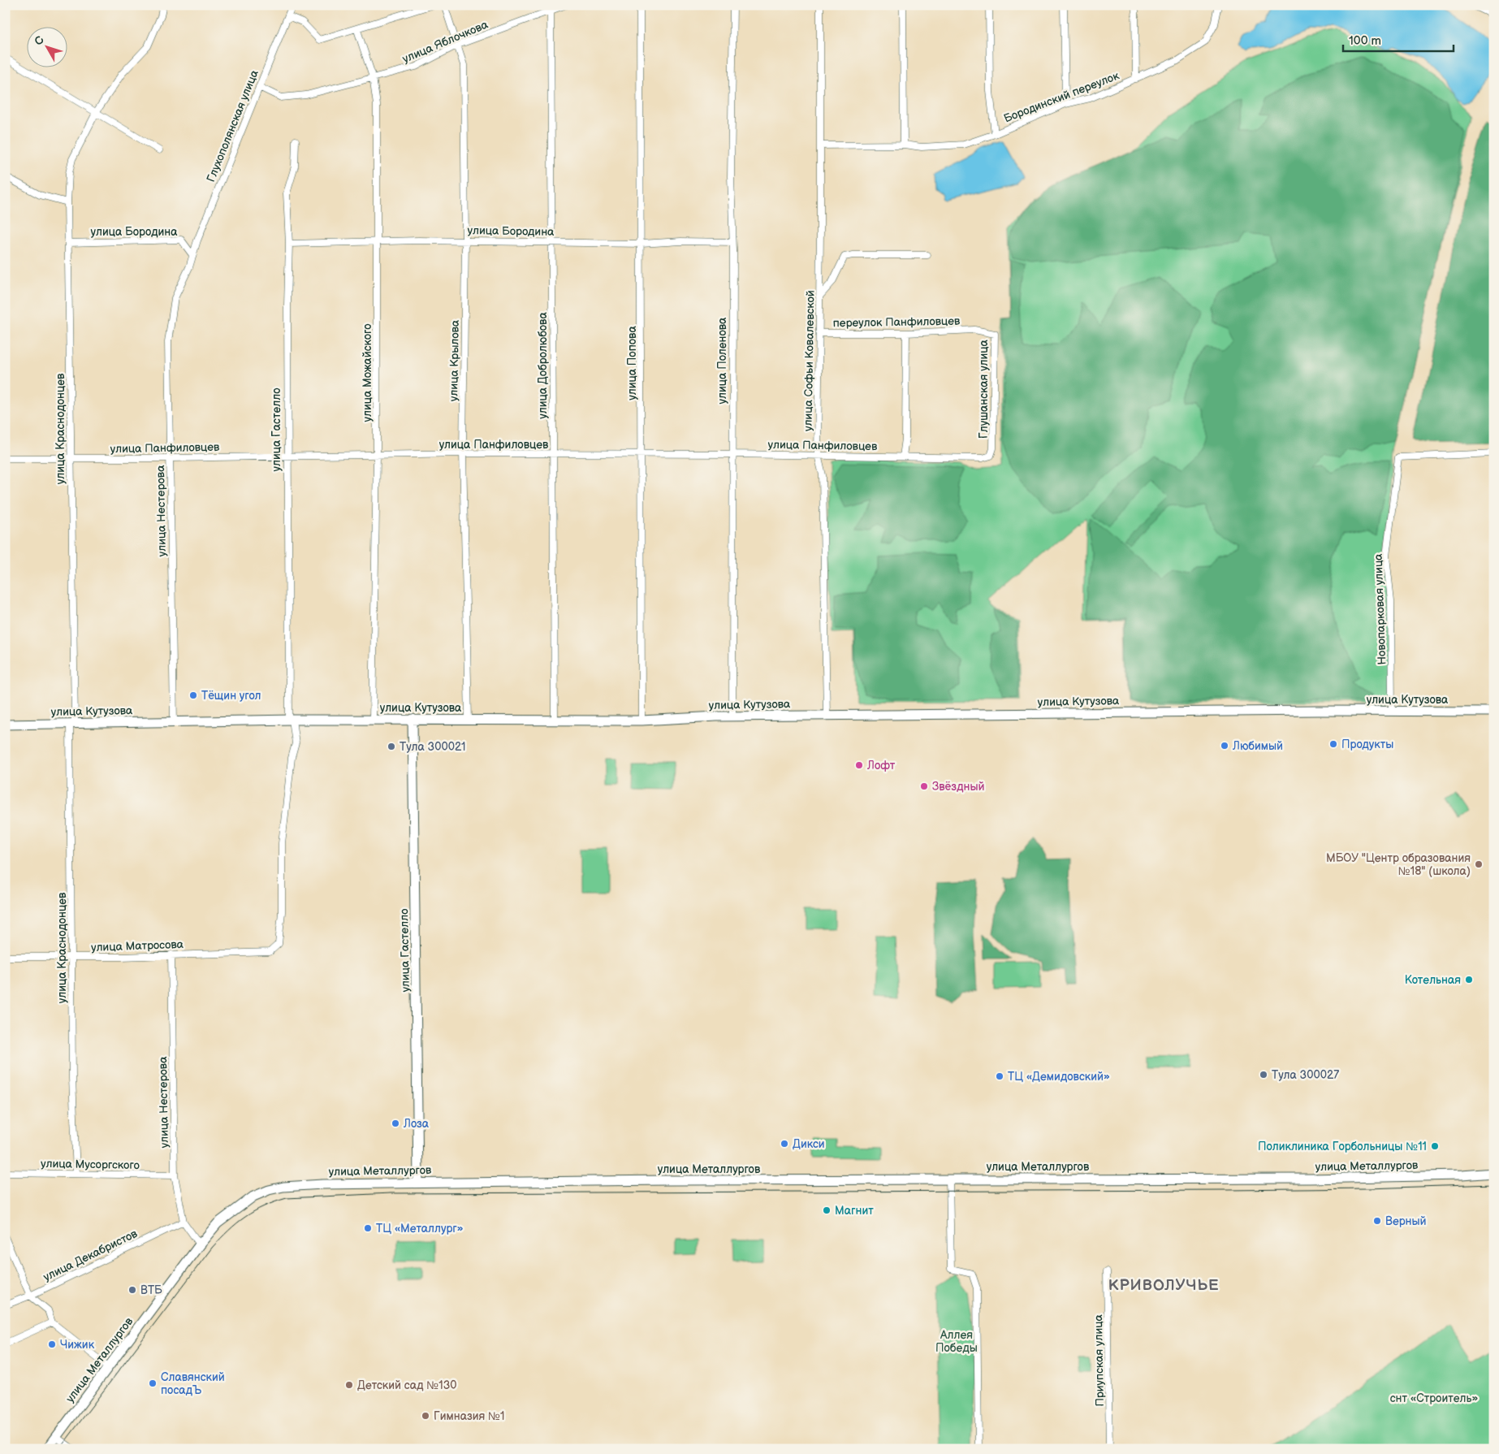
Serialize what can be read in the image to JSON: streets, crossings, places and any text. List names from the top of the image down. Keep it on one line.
{"streets":{"main road":["улица Гастелло","улица Кутузова","улица Металлургов"],"street":["улица Яблочкова","Бородинский переулок","Глухополянская улица","улица Бородина","переулок Панфиловцев","улица Крылова","улица Поленова","улица Софьи Ковалевской","улица Попова","улица Добролюбова","улица Можайского","Глушанская улица","улица Краснодонцев","улица Панфиловцев","улица Нестерова","Новопарковая улица","улица Матросова","улица Мусоргского","улица Декабристов","Приупская улица"]},"crossings":[["улица Яблочкова","Глухополянская улица"],["улица Яблочкова","улица Крылова"],["улица Яблочкова","улица Добролюбова"],["улица Яблочкова","улица Можайского"],["Бородинский переулок","улица Софьи Ковалевской"],["Глухополянская улица","улица Бородина"],["Глухополянская улица","улица Нестерова"],["улица Бородина","улица Крылова"],["улица Бородина","улица Поленова"],["улица Бородина","улица Попова"],["улица Бородина","улица Добролюбова"],["улица Бородина","улица Можайского"],["улица Бородина","улица Краснодонцев"],["улица Бородина","улица Гастелло"],["улица Бородина","улица Нестерова"],["переулок Панфиловцев","улица Софьи Ковалевской"],["переулок Панфиловцев","Глушанская улица"],["улица Крылова","улица Панфиловцев"],["улица Крылова","улица Кутузова"],["улица Поленова","улица Панфиловцев"],["улица Поленова","улица Кутузова"],["улица Софьи Ковалевской","улица Панфиловцев"],["улица Софьи Ковалевской","улица Кутузова"],["улица Попова","улица Панфиловцев"],["улица Попова","улица Кутузова"],["улица Добролюбова","улица Панфиловцев"],["улица Добролюбова","улица Кутузова"],["улица Можайского","улица Панфиловцев"],["улица Можайского","улица Кутузова"],["Глушанская улица","улица Панфиловцев"],["улица Краснодонцев","улица Панфиловцев"],["улица Краснодонцев","улица Кутузова"],["улица Краснодонцев","улица Матросова"],["улица Краснодонцев","улица Мусоргского"],["улица Гастелло","улица Панфиловцев"],["улица Гастелло","улица Кутузова"],["улица Гастелло","улица Матросова"],["улица Гастелло","улица Металлургов"],["улица Панфиловцев","улица Нестерова"],["улица Нестерова","улица Кутузова"],["улица Нестерова","улица Матросова"],["улица Нестерова","улица Мусоргского"],["улица Нестерова","улица Металлургов"],["улица Нестерова","улица Декабристов"],["Новопарковая улица","улица Кутузова"]],"districts":["КРИВОЛУЧЬЕ"],"parks":["Аллея Победы","снт «Строитель»"],"places":["Тёщин угол","Продукты","Любимый","Тула 300021","Лофт","Звёздный","МБОУ \"Центр образования №18\" (школа)","Котельная","Тула 300027","ТЦ «Демидовский»","Лоза","Дикси","Поликлиника Горбольницы №11","Магнит","Верный","ТЦ «Металлург»","ВТБ","Чижик","Славянский посадЪ","Детский сад №130","Гимназия №1"],"scale_bar":"100 m","north":"top left"}
